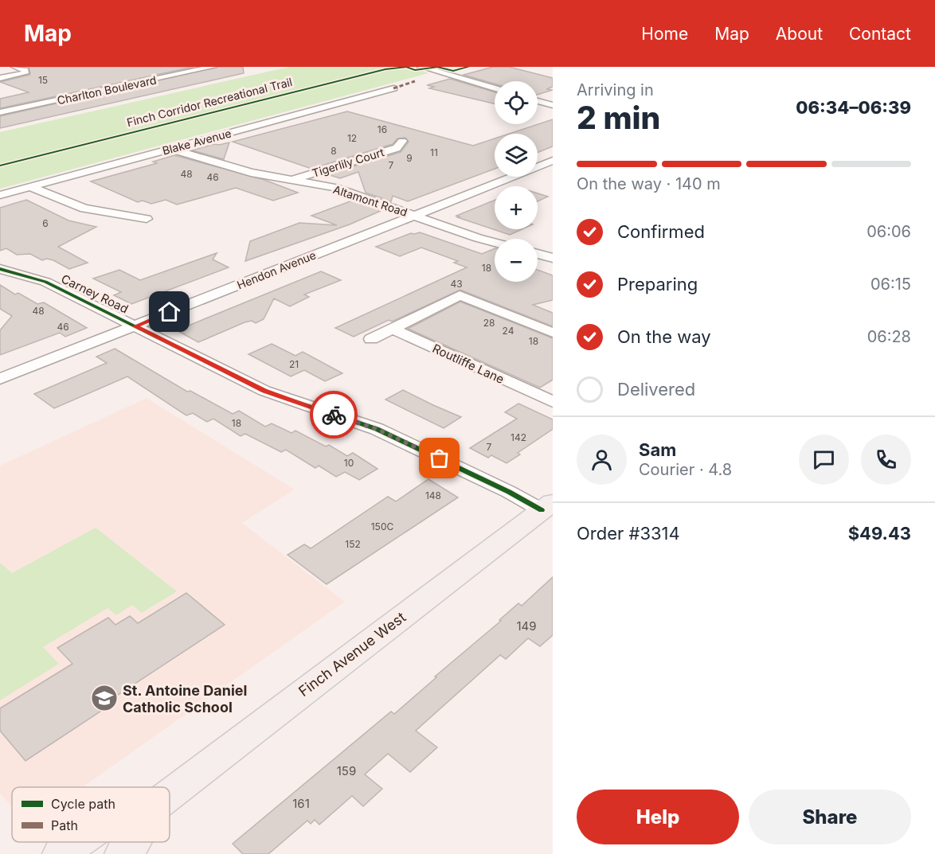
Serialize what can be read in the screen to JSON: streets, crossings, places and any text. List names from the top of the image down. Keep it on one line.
{"streets":{"main road":["Finch Avenue West"],"street":["Charlton Boulevard","Blake Avenue","Tigerlily Court","Altamont Road","Hendon Avenue","Carney Road","Routliffe Lane"],"cycle path":["Finch Corridor Recreational Trail"]},"crossings":[["Blake Avenue","Altamont Road"],["Tigerlily Court","Altamont Road"],["Altamont Road","Hendon Avenue"],["Hendon Avenue","Carney Road"],["Carney Road","Finch Avenue West"]],"places":{"school or university":["St. Antoine Daniel Catholic School"]},"house_numbers":["15","16","12","8","11","9","7","48","46","6","18","43","48","28","46","24","18","21","18","142","7","10","148","150C","152","149","159","161"],"legend":["Cycle path","Path"],"page":{"header":"Map","nav":["Home","Map","About","Contact"],"heading":["2 min","Arriving in","06:34–06:39"],"panel":["Sam","Courier · 4.8","Order #3314","$49.43"],"map_buttons":["+","−"],"bar":"On the way · 140 m","list":[["Confirmed","06:06"],["Preparing","06:15"],["On the way","06:28"],"Delivered"],"buttons":["Help","Share"]}}
